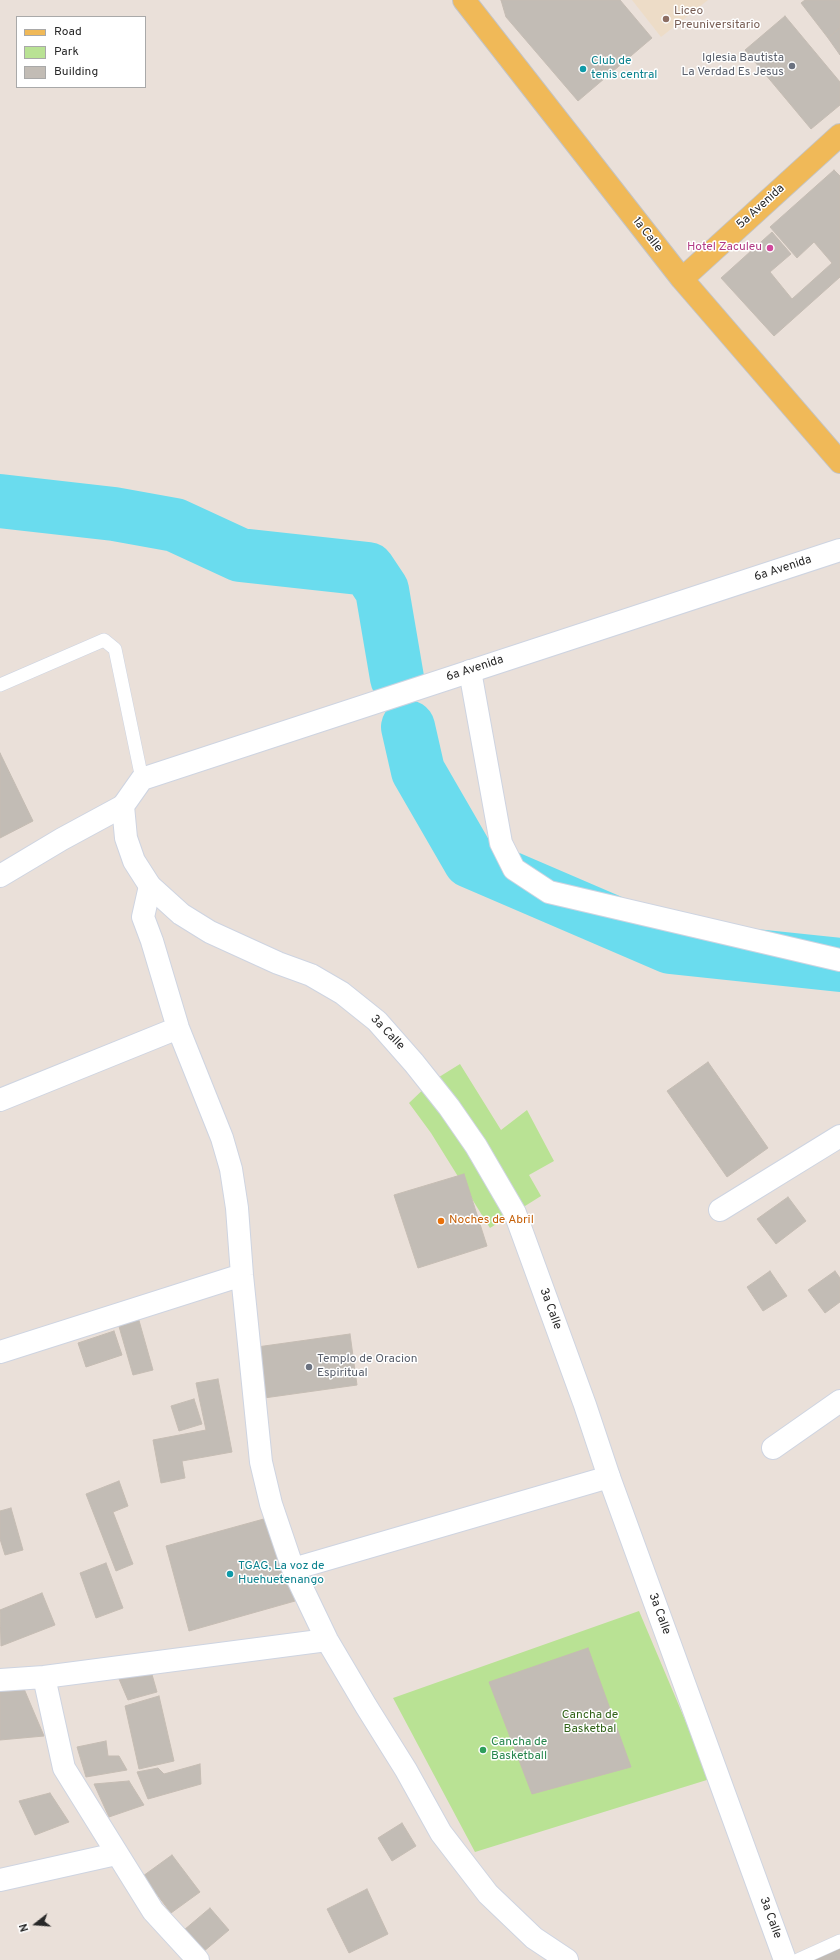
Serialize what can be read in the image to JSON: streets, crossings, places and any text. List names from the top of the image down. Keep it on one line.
{"streets":{"main road":["5a Avenida","1a Calle"],"street":["6a Avenida","3a Calle"]},"crossings":[["5a Avenida","1a Calle"]],"parks":["Cancha de Basketbal"],"places":["Liceo Preuniversitario","Iglesia Bautista La Verdad Es Jesus","Club de tenis central","Hotel Zaculeu","Noches de Abril","Templo de Oracion Espiritual","TGAG, La voz de Huehuetenango","Cancha de Basketball"],"legend":["Road","Park","Building"],"north":"left"}
